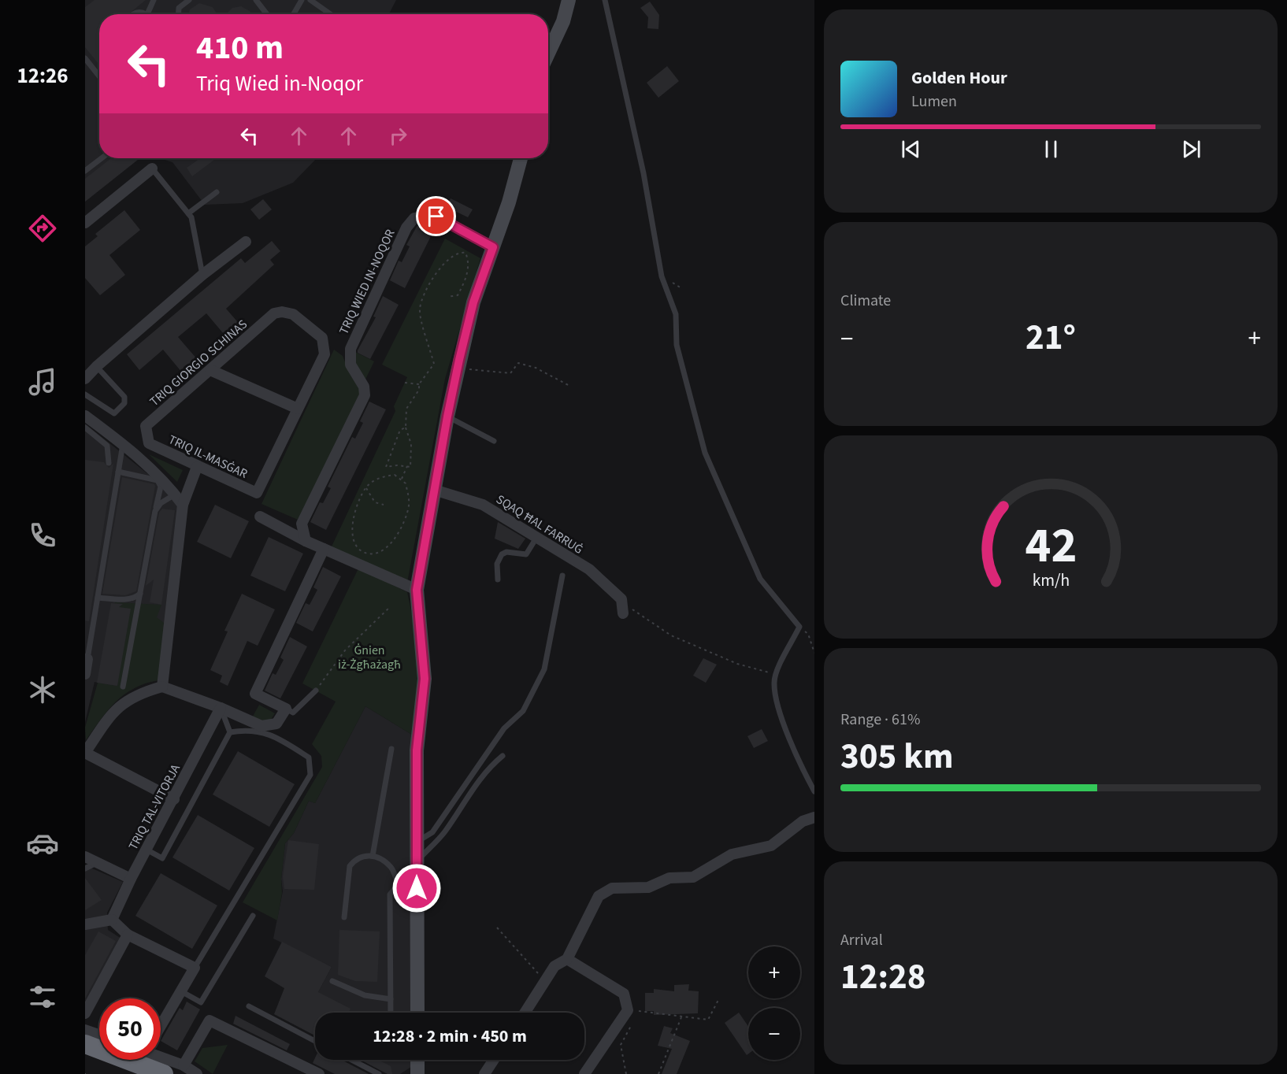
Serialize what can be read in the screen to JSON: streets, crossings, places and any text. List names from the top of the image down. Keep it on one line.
{"streets":{"street":["TRIQ WIED IN-NOQOR","TRIQ GIORGIO SCHINAS","TRIQ IL-MASĠAR","SQAQ ĦAL FARRUĠ","TRIQ TAL-VITORJA"]},"crossings":[["TRIQ GIORGIO SCHINAS","TRIQ IL-MASĠAR"]],"parks":["Ġnien iż-Żgħażagħ"],"page":{"tabs":"12:26","turn":["410 m","Triq Wied in-Noqor"],"song":["Golden Hour","Lumen"],"tile":["Climate",["Range · 61%","305 km"],["Arrival","12:28"]],"heat":["−","21°","+"],"map_buttons":["+","−"],"limit":"50","trip":"12:28 · 2 min · 450 m","gauge":["42","km/h"]}}
